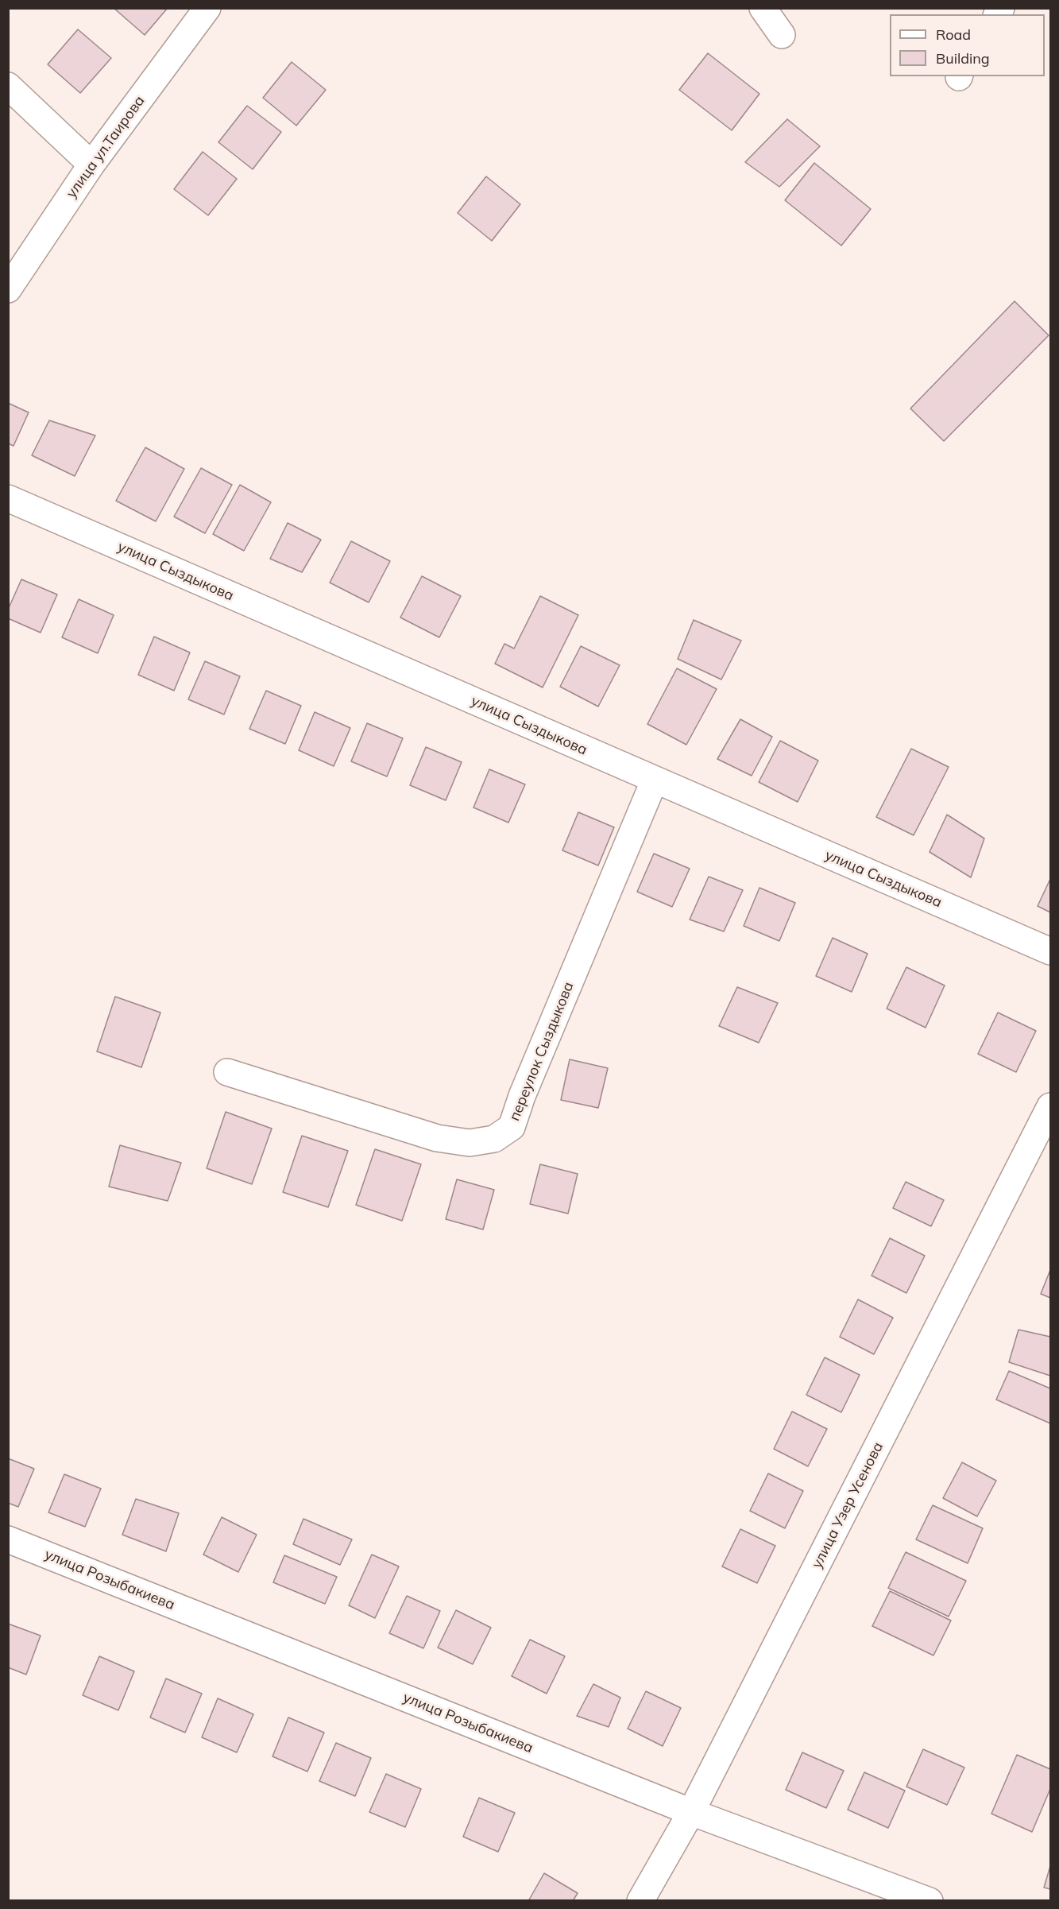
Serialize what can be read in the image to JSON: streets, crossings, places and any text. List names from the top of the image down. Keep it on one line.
{"streets":{"street":["улица ул.Таирова","улица Сыздыкова","переулок Сыздыкова","улица Узер Усенова","улица Розыбакиева"]},"crossings":[["улица Сыздыкова","переулок Сыздыкова"],["улица Узер Усенова","улица Розыбакиева"]],"legend":["Road","Building"]}
